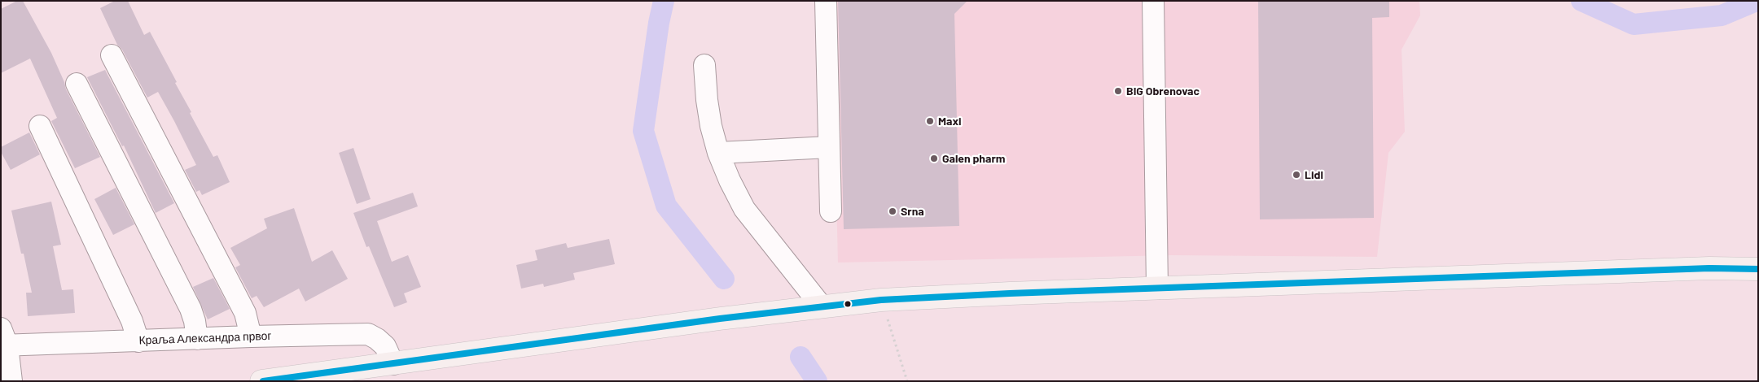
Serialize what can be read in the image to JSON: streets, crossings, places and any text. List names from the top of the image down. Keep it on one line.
{"streets":{"street":["Краља Александра првог"]},"places":["BIG Obrenovac","Maxi","Galen pharm","Lidl","Srna"]}
